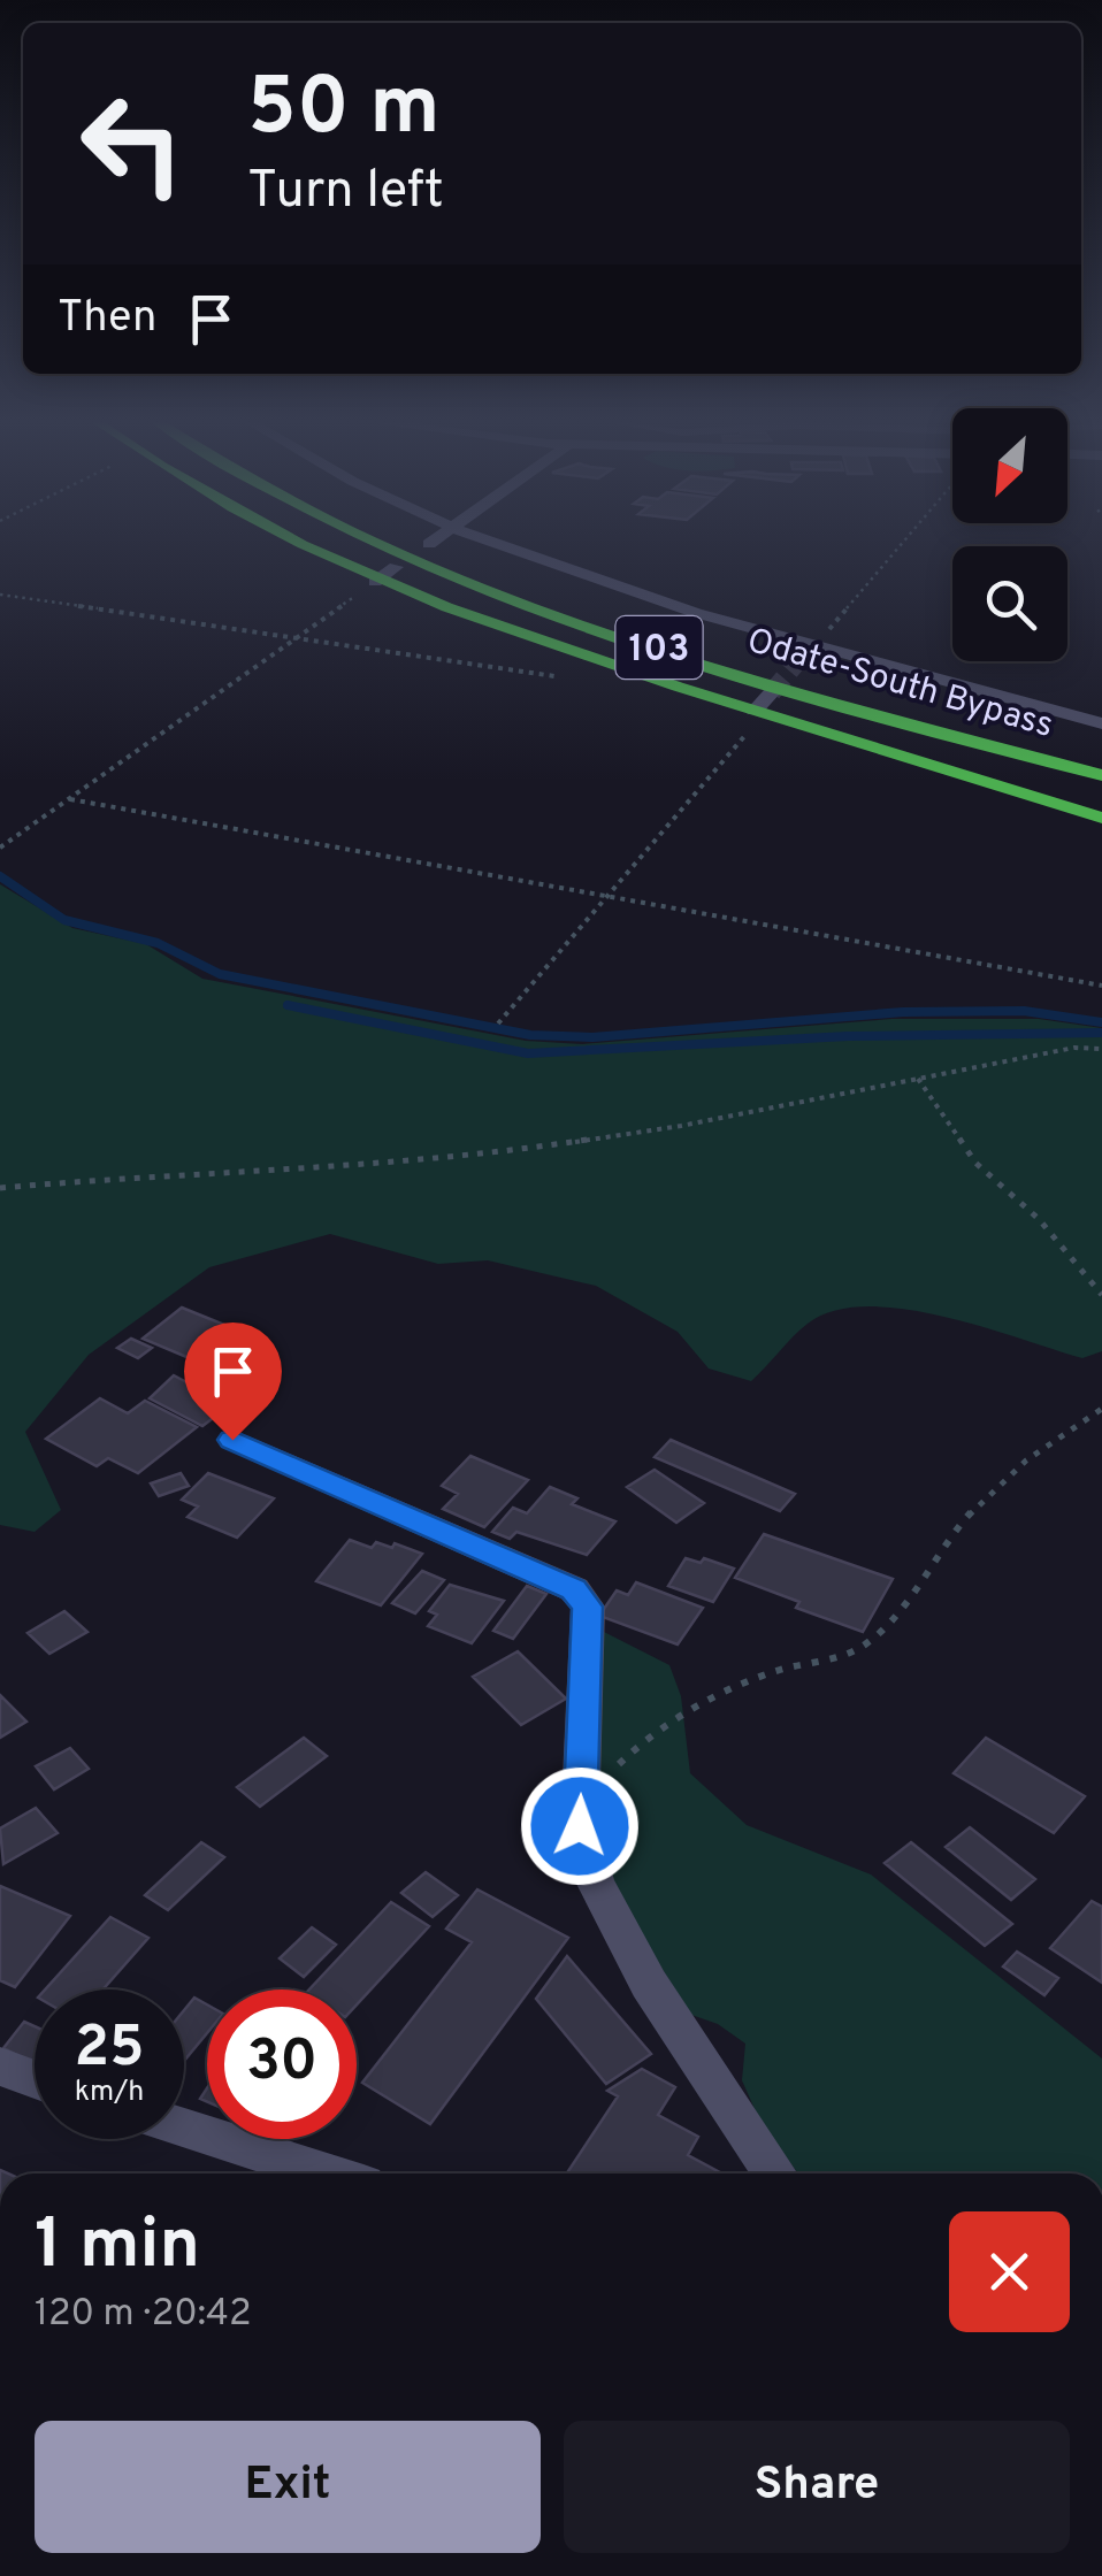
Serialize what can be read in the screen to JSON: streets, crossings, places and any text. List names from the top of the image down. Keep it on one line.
{"streets":{"main road":["103","Odate-South Bypass"]},"north":"bottom left","page":{"turn":["50 m","Turn left"],"then":"Then","speed":"25 km/h","limit":"30","heading":["1 min","120 m · 20:42"],"buttons":["Exit","Share"]}}
